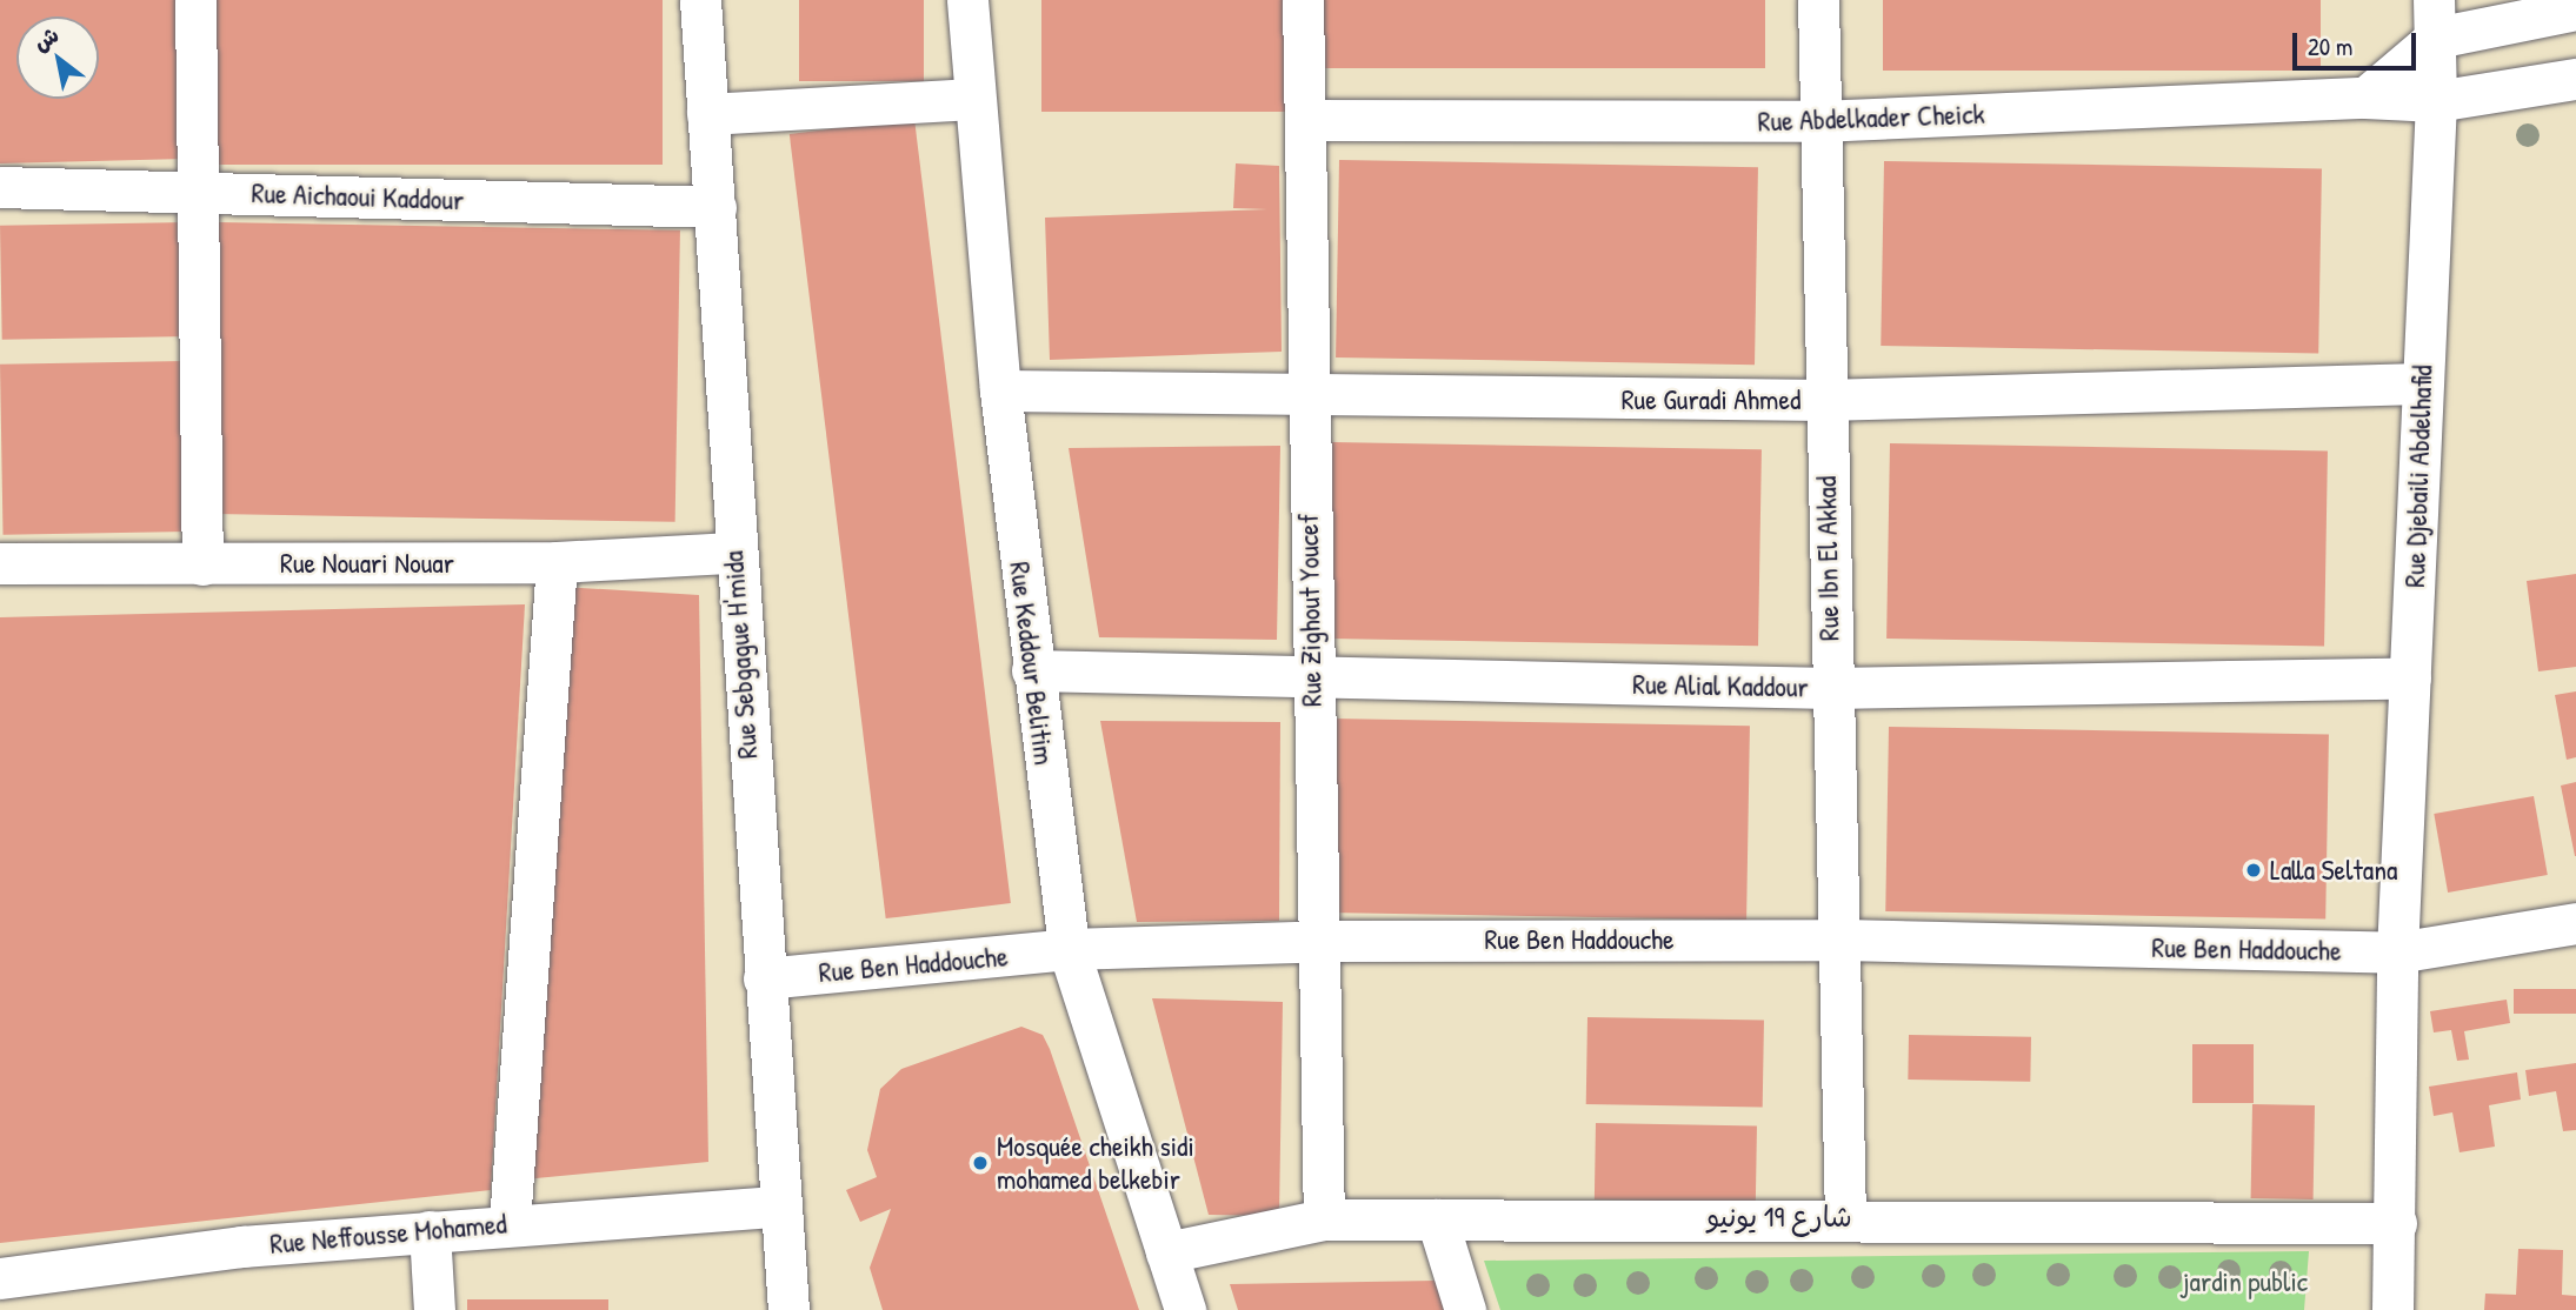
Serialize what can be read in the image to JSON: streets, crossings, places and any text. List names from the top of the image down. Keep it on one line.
{"streets":{"street":["Rue Abdelkader Cheick","Rue Aichaoui Kaddour","Rue Guradi Ahmed","Rue Djebaili Abdelhafid","Rue Ibn El Akkad","Rue Nouari Nouar","Rue Zighout Youcef","Rue Sebgague H'mida","Rue Keddour Belitim","Rue Alial Kaddour","Rue Ben Haddouche","شارع 19 يونيو","Rue Neffousse Mohamed"]},"crossings":[["Rue Abdelkader Cheick","Rue Djebaili Abdelhafid"],["Rue Abdelkader Cheick","Rue Ibn El Akkad"],["Rue Abdelkader Cheick","Rue Zighout Youcef"],["Rue Aichaoui Kaddour","Rue Sebgague H'mida"],["Rue Guradi Ahmed","Rue Djebaili Abdelhafid"],["Rue Guradi Ahmed","Rue Ibn El Akkad"],["Rue Guradi Ahmed","Rue Zighout Youcef"],["Rue Guradi Ahmed","Rue Keddour Belitim"],["Rue Djebaili Abdelhafid","Rue Alial Kaddour"],["Rue Djebaili Abdelhafid","Rue Ben Haddouche"],["Rue Djebaili Abdelhafid","شارع 19 يونيو"],["Rue Ibn El Akkad","Rue Alial Kaddour"],["Rue Ibn El Akkad","Rue Ben Haddouche"],["Rue Ibn El Akkad","شارع 19 يونيو"],["Rue Nouari Nouar","Rue Sebgague H'mida"],["Rue Zighout Youcef","Rue Alial Kaddour"],["Rue Zighout Youcef","Rue Ben Haddouche"],["Rue Zighout Youcef","شارع 19 يونيو"],["Rue Sebgague H'mida","Rue Ben Haddouche"],["Rue Sebgague H'mida","Rue Neffousse Mohamed"],["Rue Keddour Belitim","Rue Alial Kaddour"],["Rue Keddour Belitim","Rue Ben Haddouche"],["Rue Keddour Belitim","شارع 19 يونيو"]],"parks":["jardin public"],"places":["Lalla Seltana","Mosquée cheikh sidi mohamed belkebir"],"scale_bar":"20 m","north":"top left"}
